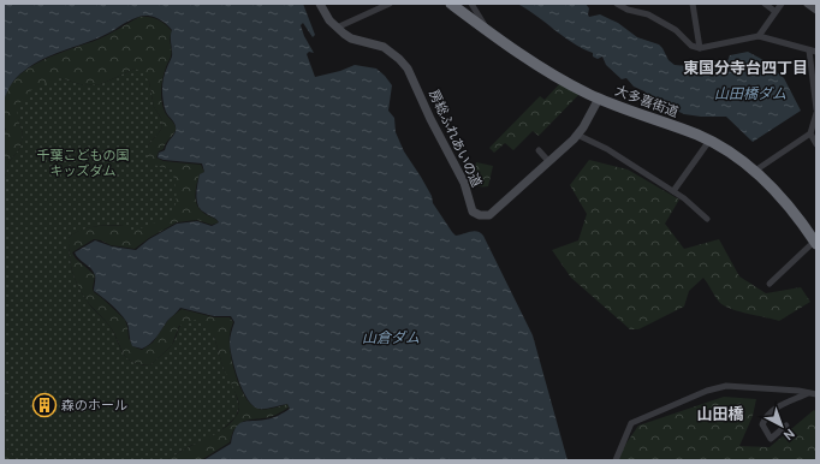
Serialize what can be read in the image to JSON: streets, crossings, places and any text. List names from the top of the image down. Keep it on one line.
{"streets":{"highway":["大多喜街道"],"street":["房総ふれあいの道"]},"crossings":[["大多喜街道","房総ふれあいの道"]],"districts":["東国分寺台四丁目","山田橋"],"water":["山田橋ダム","山倉ダム"],"parks":["千葉こどもの国 キッズダム"],"places":{"building":["森のホール"]},"north":"bottom right"}
